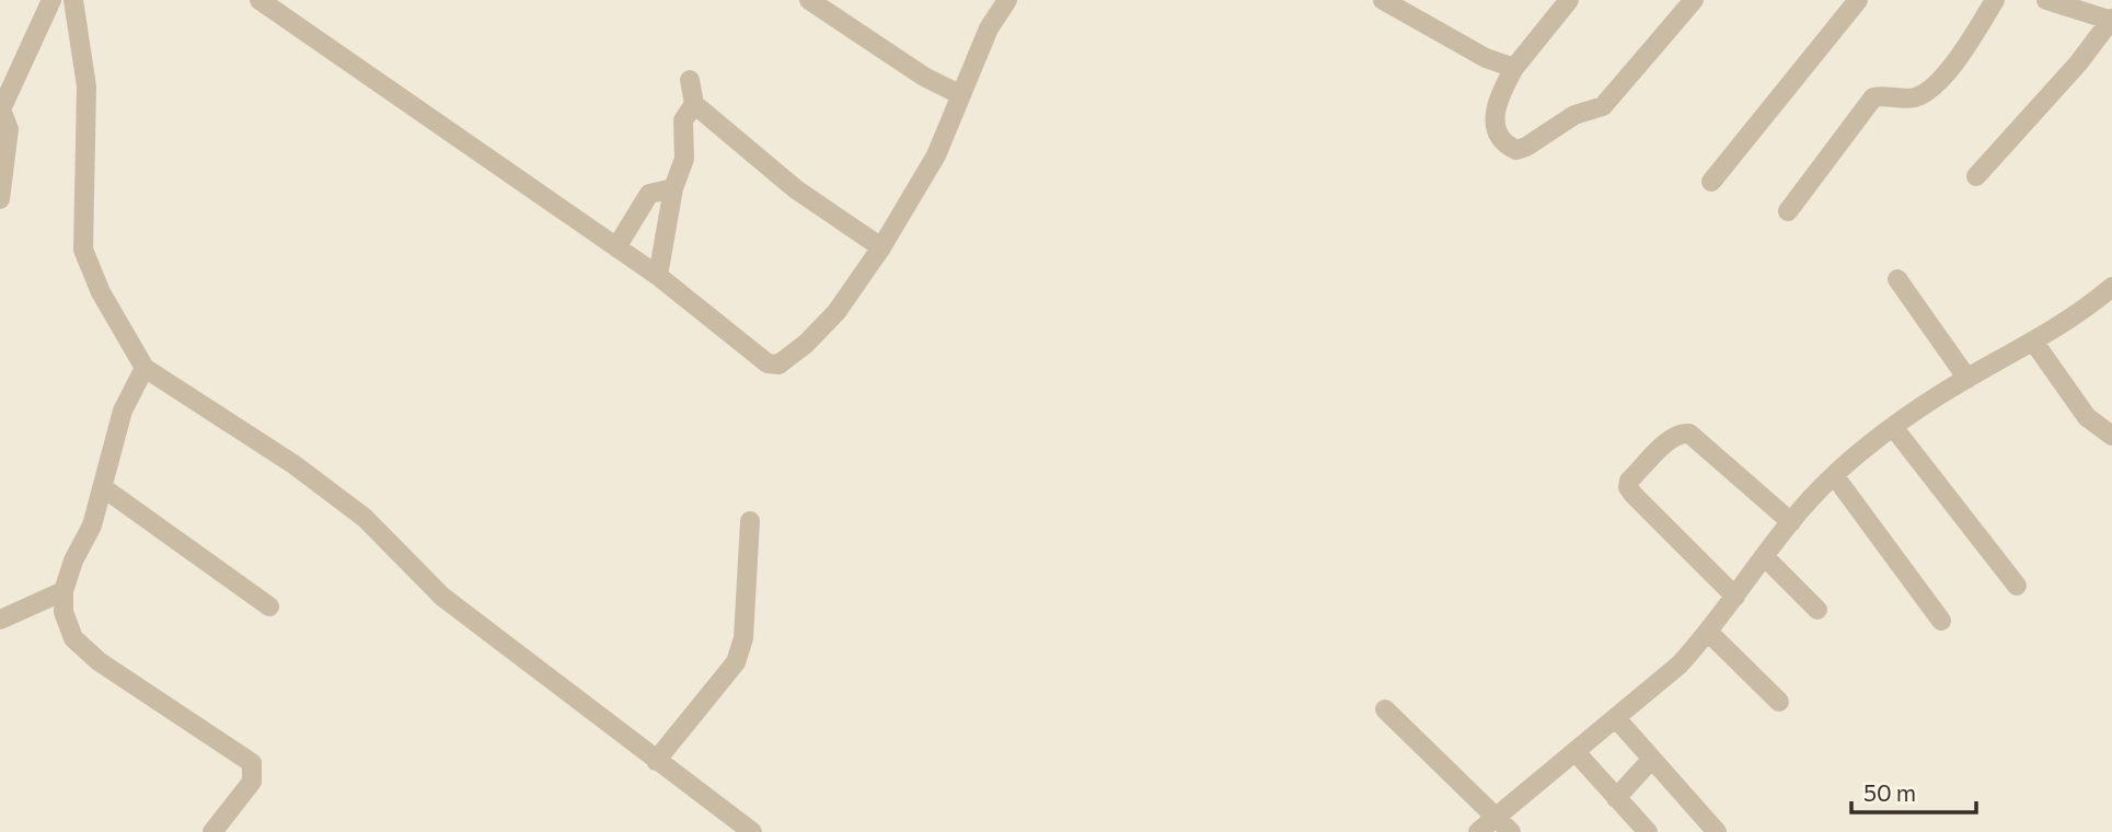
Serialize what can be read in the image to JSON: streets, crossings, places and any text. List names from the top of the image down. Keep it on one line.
{"scale_bar":"50 m"}
